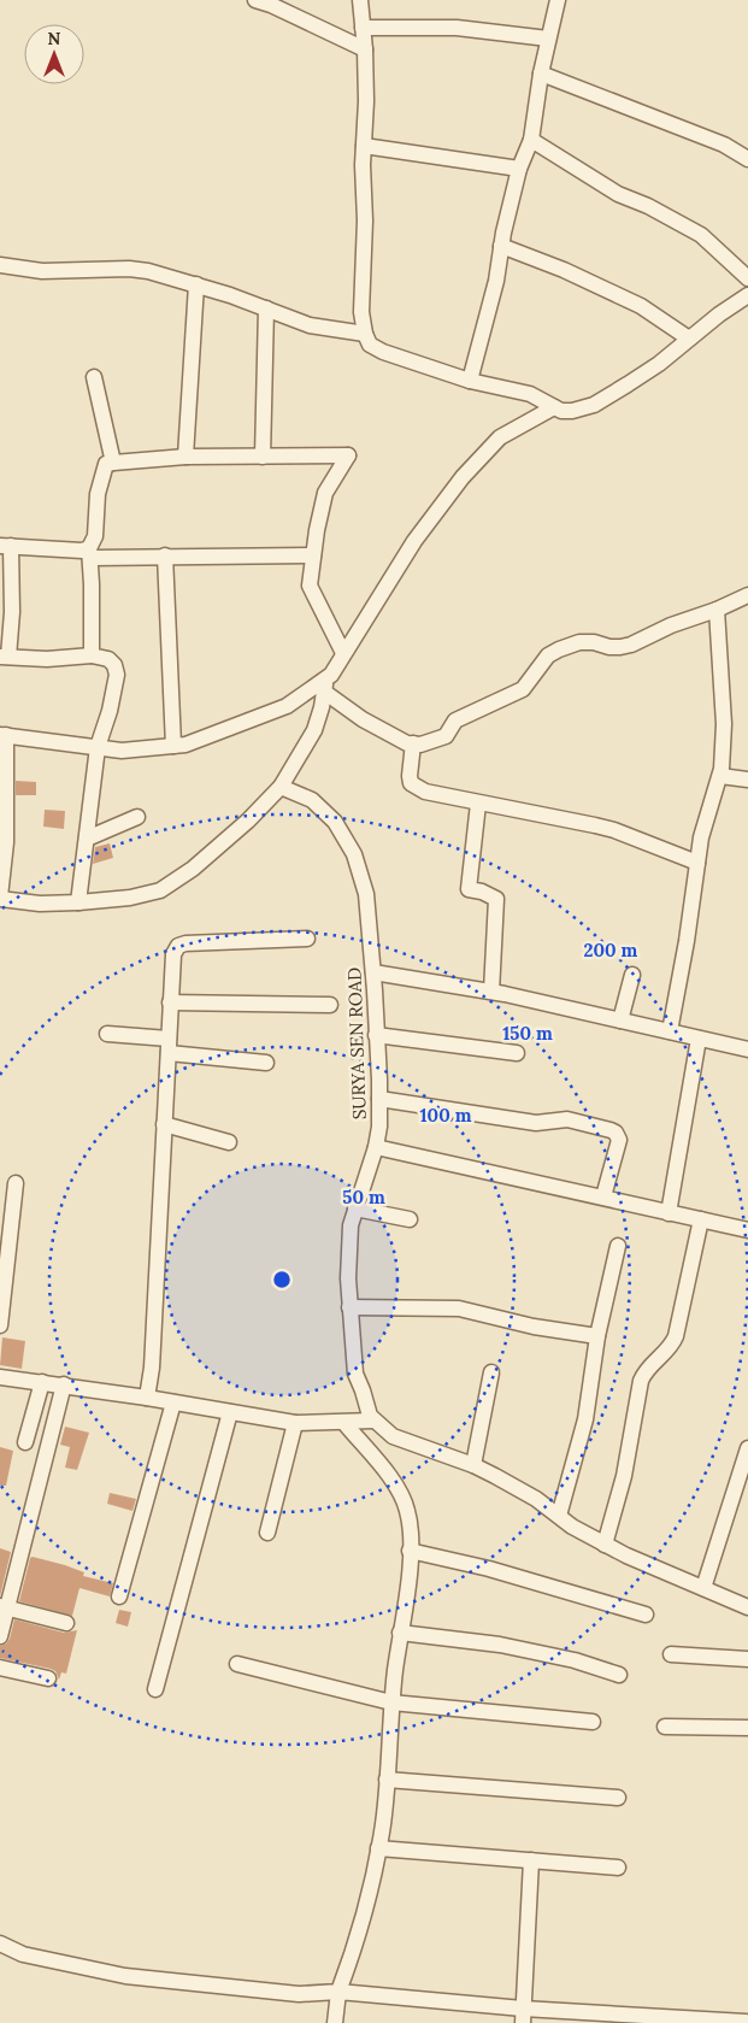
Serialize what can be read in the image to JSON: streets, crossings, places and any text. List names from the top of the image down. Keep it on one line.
{"streets":{"street":["SURYA SEN ROAD"]},"north":"top","rings":["200 m","150 m","100 m","50 m"]}
